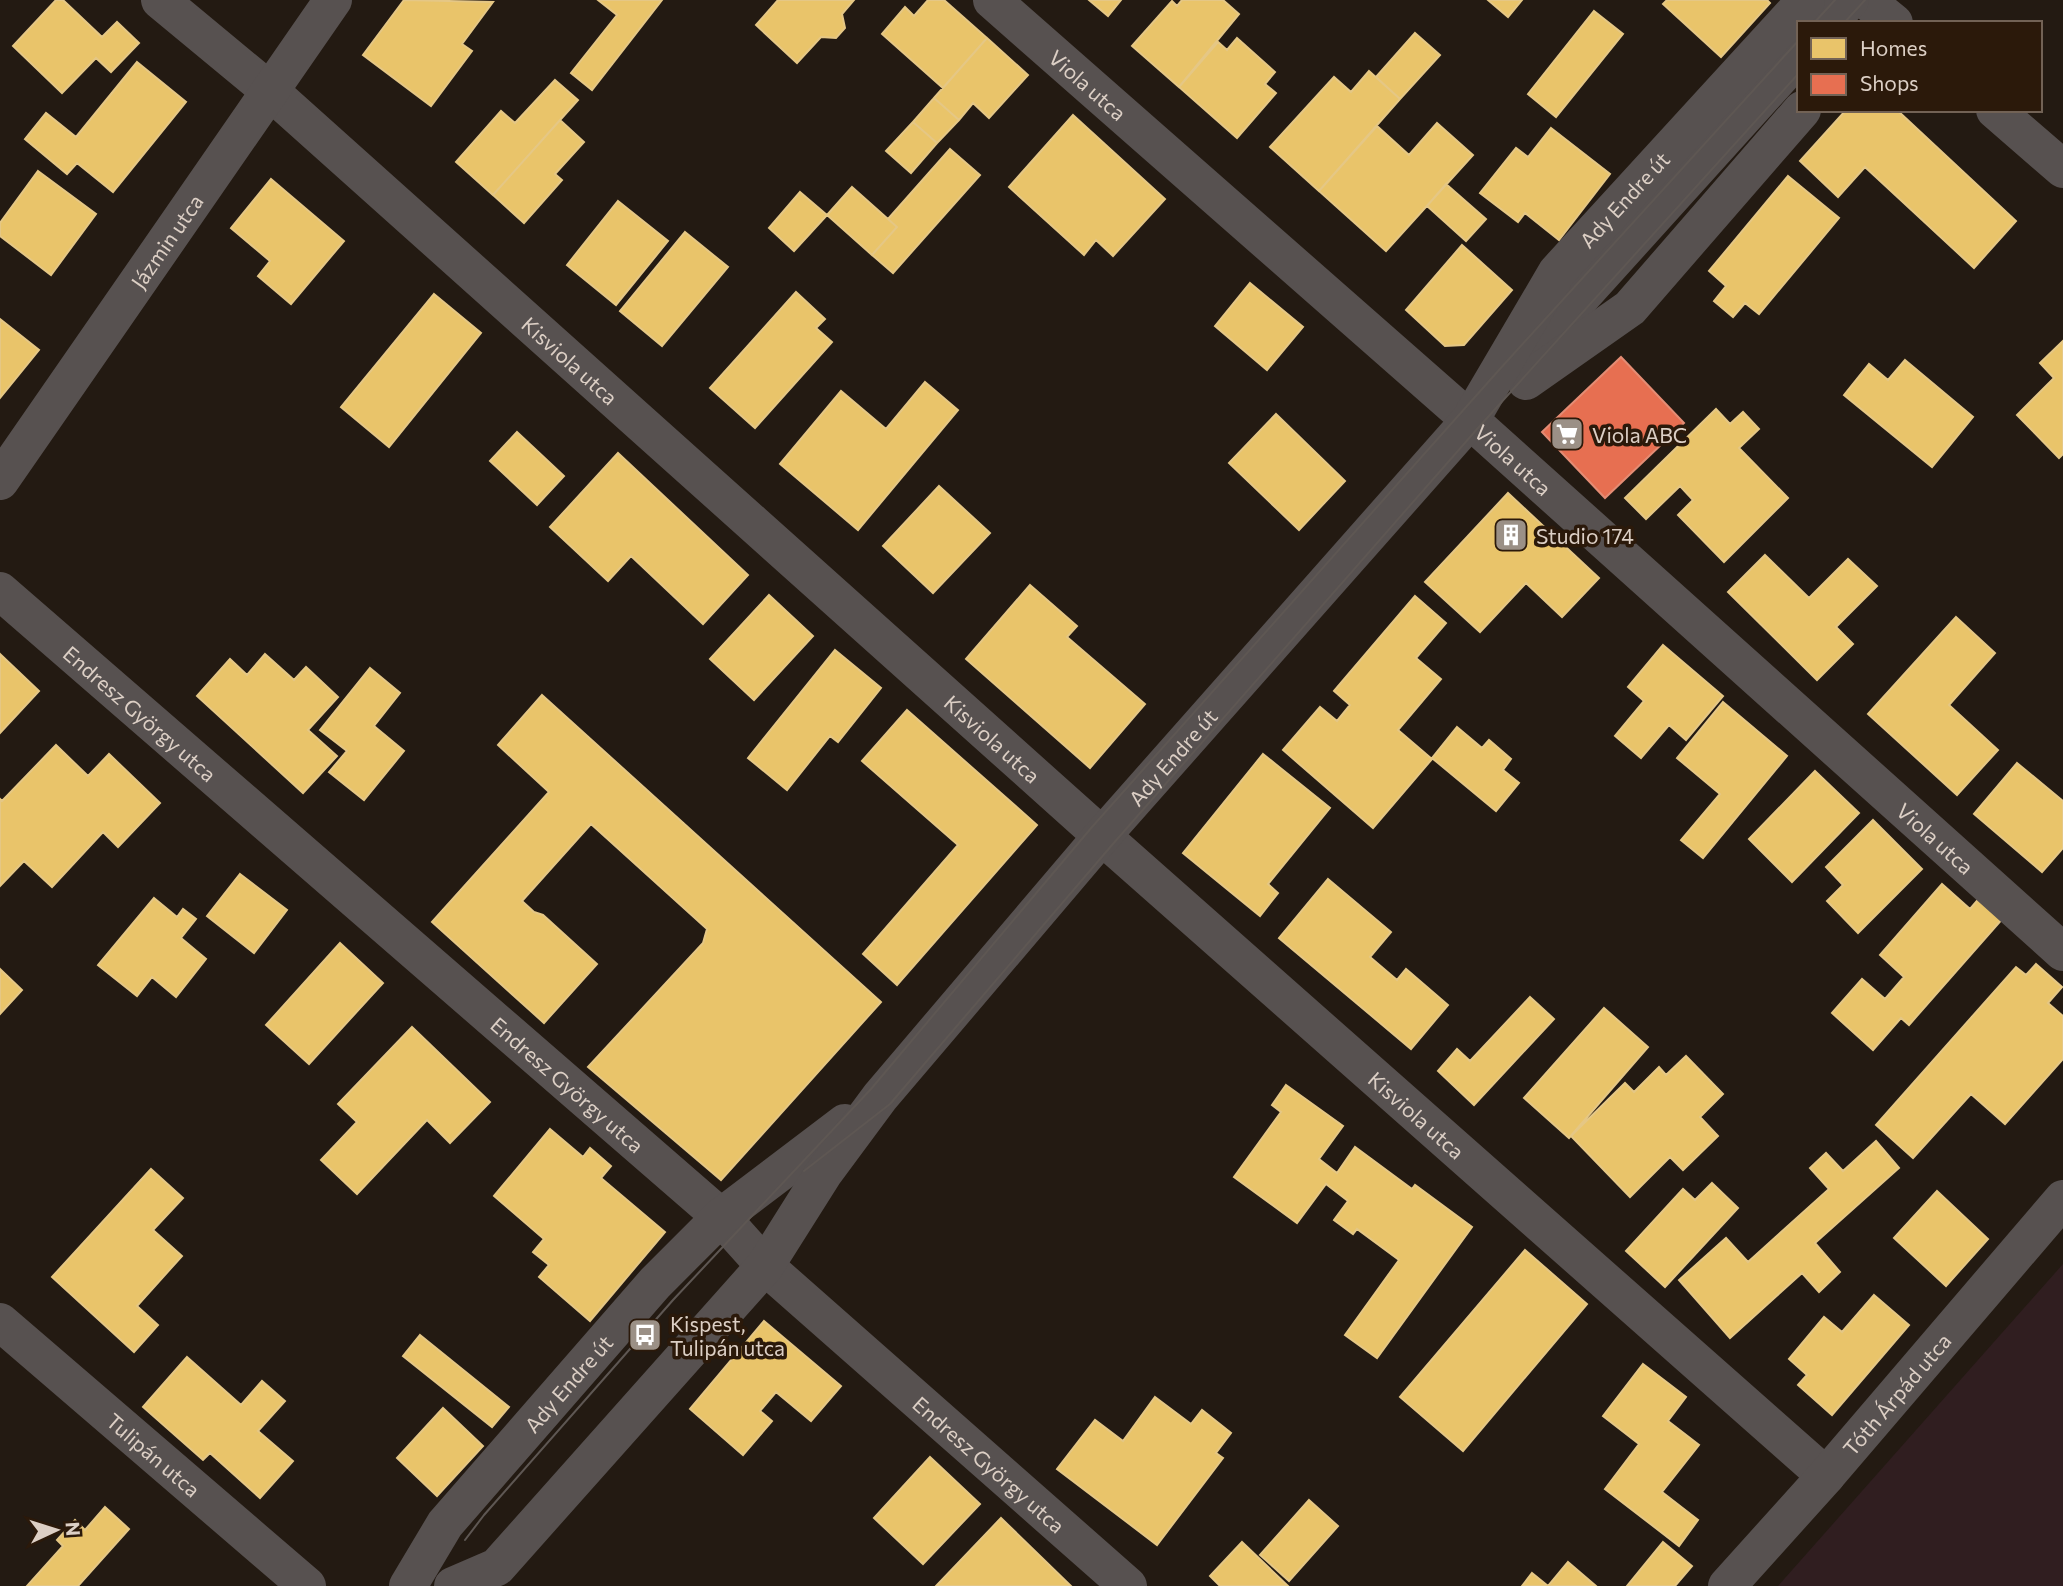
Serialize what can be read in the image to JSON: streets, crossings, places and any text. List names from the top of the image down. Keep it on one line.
{"streets":{"street":["Viola utca","Ady Endre út","Jázmin utca","Kisviola utca","Endresz György utca","Tóth Árpád utca","Tulipán utca"]},"crossings":[["Viola utca","Ady Endre út"],["Ady Endre út","Kisviola utca"],["Ady Endre út","Endresz György utca"],["Jázmin utca","Kisviola utca"],["Kisviola utca","Tóth Árpád utca"]],"places":{"supermarket":["Viola ABC"],"building":["Studio 174"],"bus stop":["Kispest, Tulipán utca"]},"legend":["Homes","Shops"],"north":"right"}
